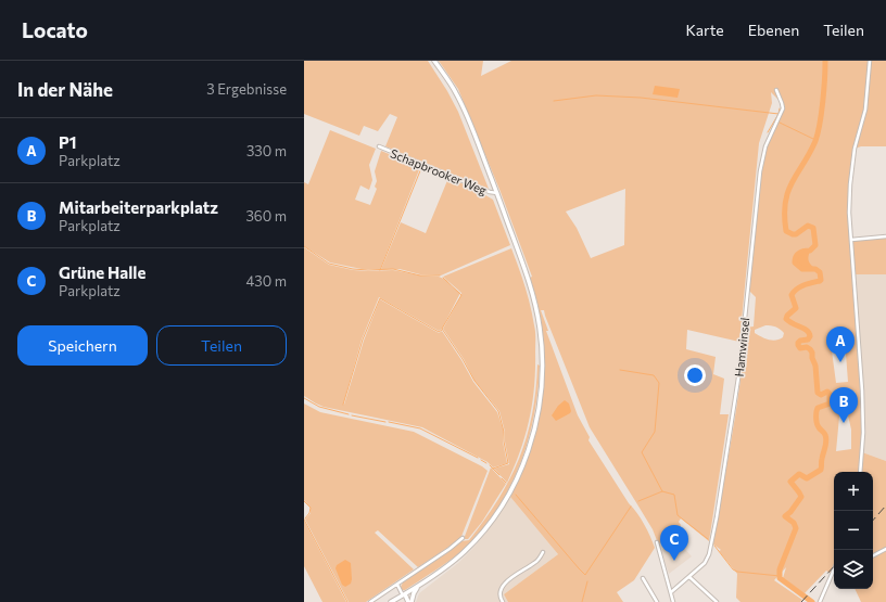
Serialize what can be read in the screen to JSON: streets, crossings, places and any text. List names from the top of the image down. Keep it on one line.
{"streets":{"street":["Schapbrooker Weg","Hamwinsel"]},"page":{"header":"Locato","nav":["Karte","Ebenen","Teilen"],"heading":["In der Nähe","3 Ergebnisse"],"list":[{"mark":"A","name":"P1","note":"Parkplatz","value":"330 m"},{"mark":"B","name":"Mitarbeiterparkplatz","note":"Parkplatz","value":"360 m"},{"mark":"C","name":"Grüne Halle","note":"Parkplatz","value":"430 m"}],"buttons":["Speichern","Teilen"],"pins":["A","B","C"],"map_buttons":["+","−"]}}
